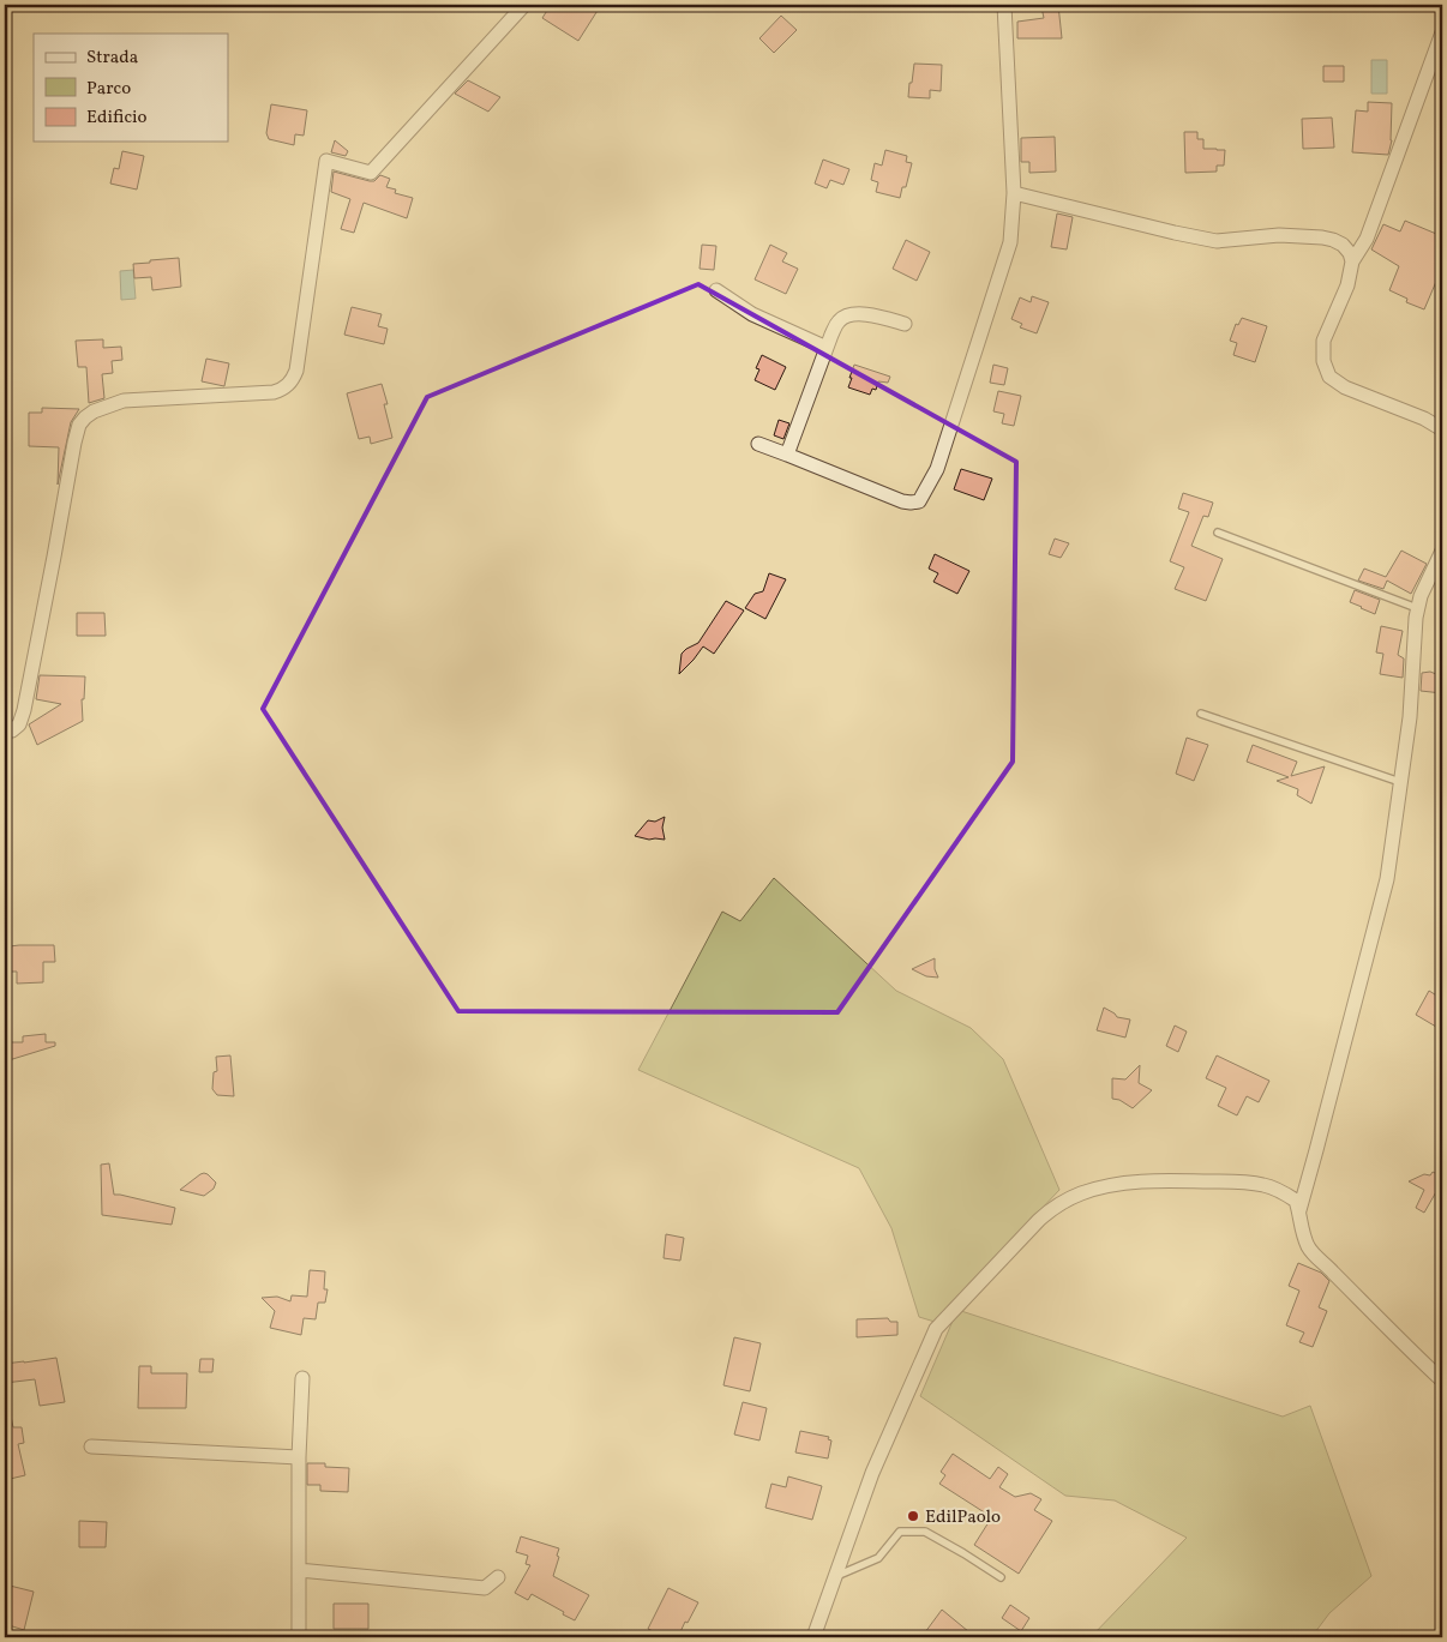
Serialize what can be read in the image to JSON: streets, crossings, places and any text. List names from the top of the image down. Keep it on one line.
{"places":["EdilPaolo"],"legend":["Strada","Parco","Edificio"]}
